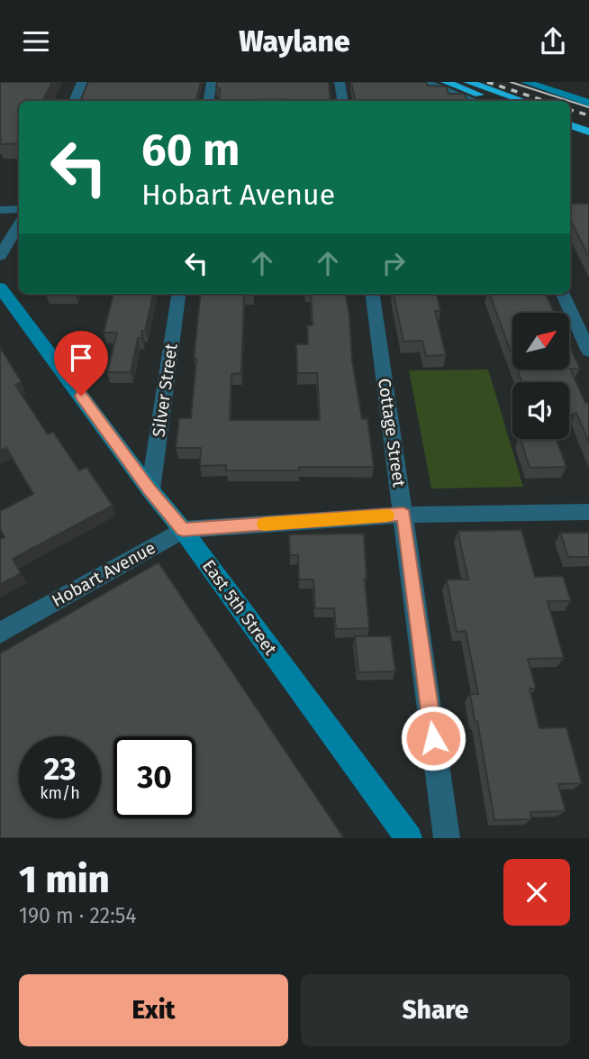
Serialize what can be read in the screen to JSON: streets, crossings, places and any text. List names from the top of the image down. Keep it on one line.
{"streets":{"street":["Silver Street","Cottage Street","Hobart Avenue","East 5th Street"]},"crossings":[["Silver Street","East 5th Street"],["Cottage Street","Hobart Avenue"],["Hobart Avenue","East 5th Street"]],"north":"top right","page":{"header":"Waylane","turn":["60 m","Hobart Avenue"],"speed":"23 km/h","limit":"30","heading":["1 min","190 m · 22:54"],"buttons":["Exit","Share"]}}
